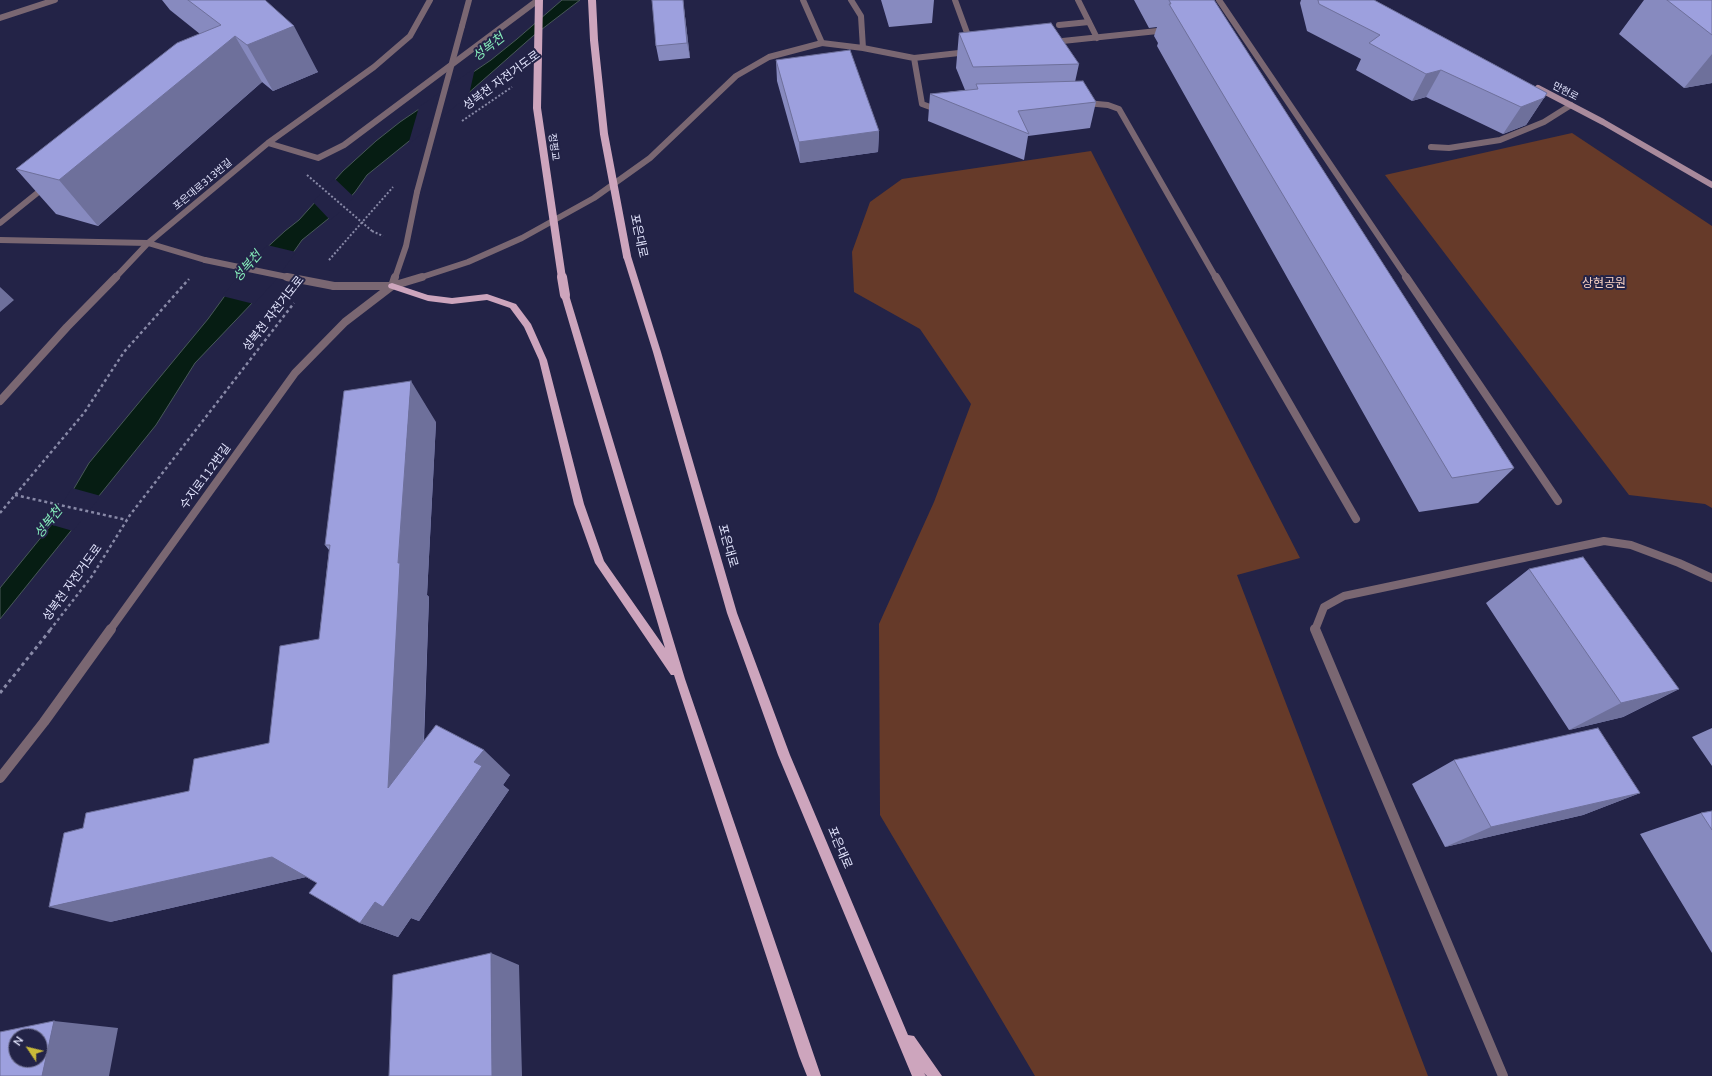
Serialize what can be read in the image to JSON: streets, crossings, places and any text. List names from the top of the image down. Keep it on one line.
{"streets":{"main road":["정평교","포은대로"],"street":["만현로","포은대로313번길","수지로112번길"],"path":["성복천 자전거도로"]},"water":["성복천"],"parks":["상현공원"],"north":"top left"}
